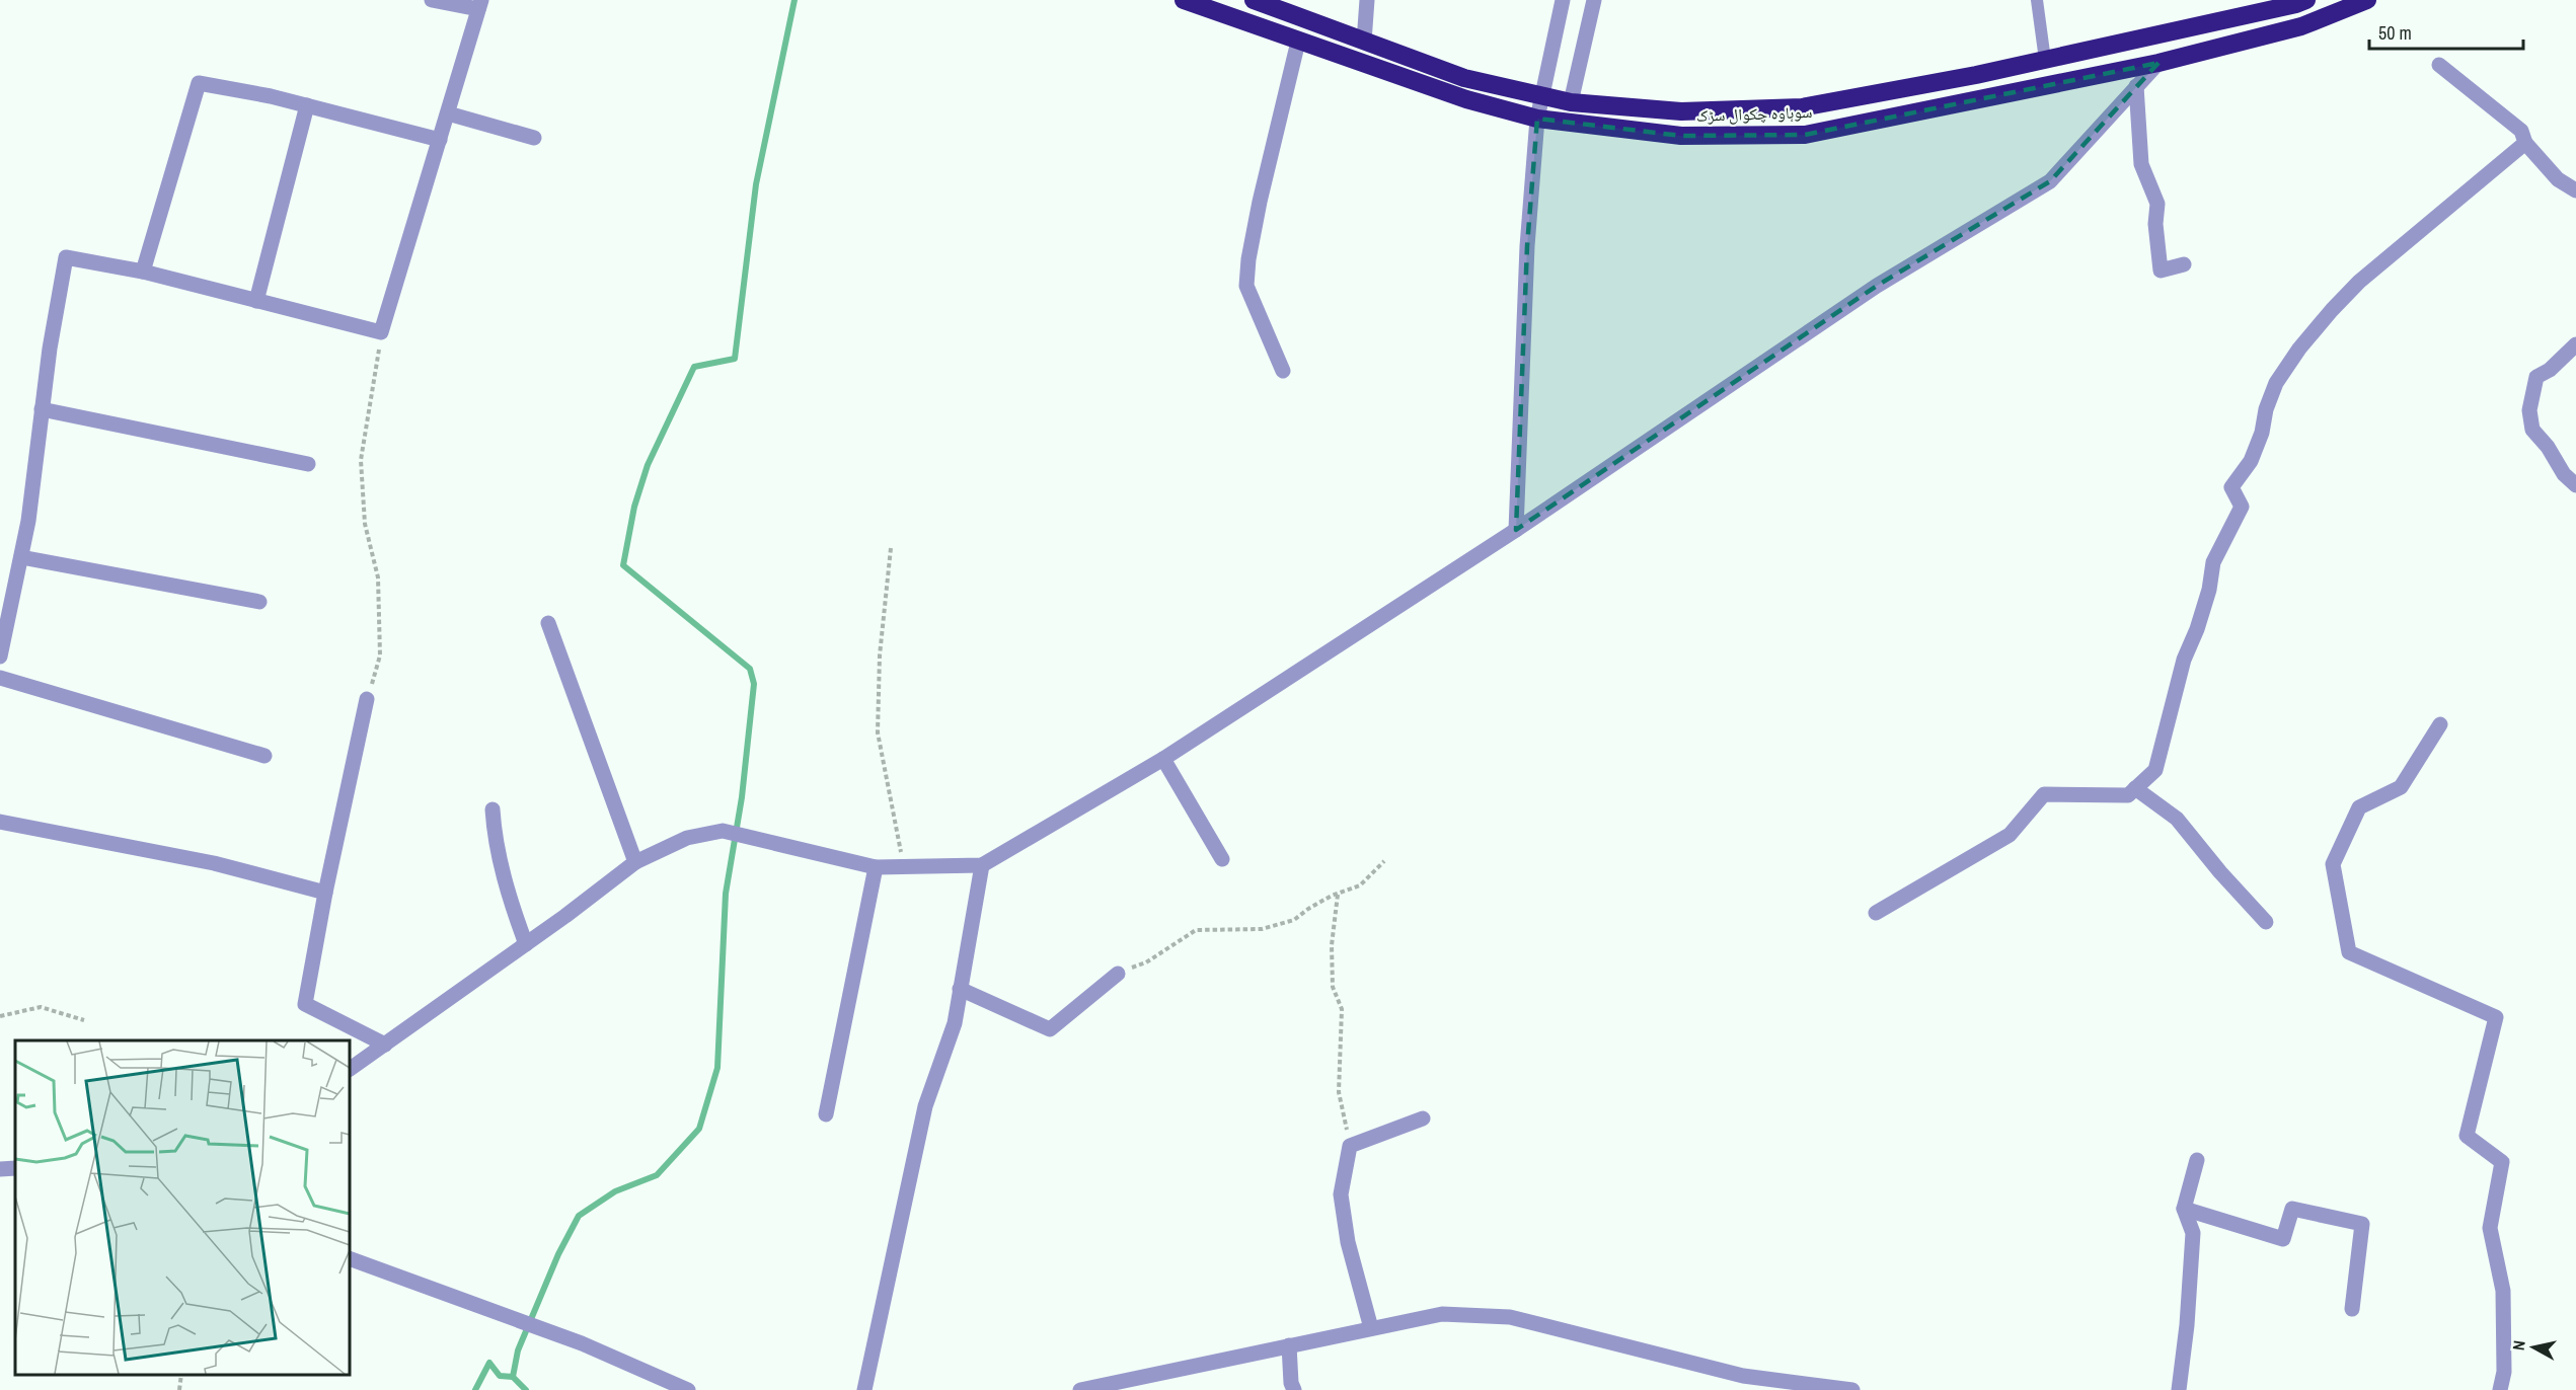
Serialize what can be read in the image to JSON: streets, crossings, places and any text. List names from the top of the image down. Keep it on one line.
{"streets":{"highway":["سوہاوہ چکوال سڑک"]},"scale_bar":"50 m","north":"left"}
